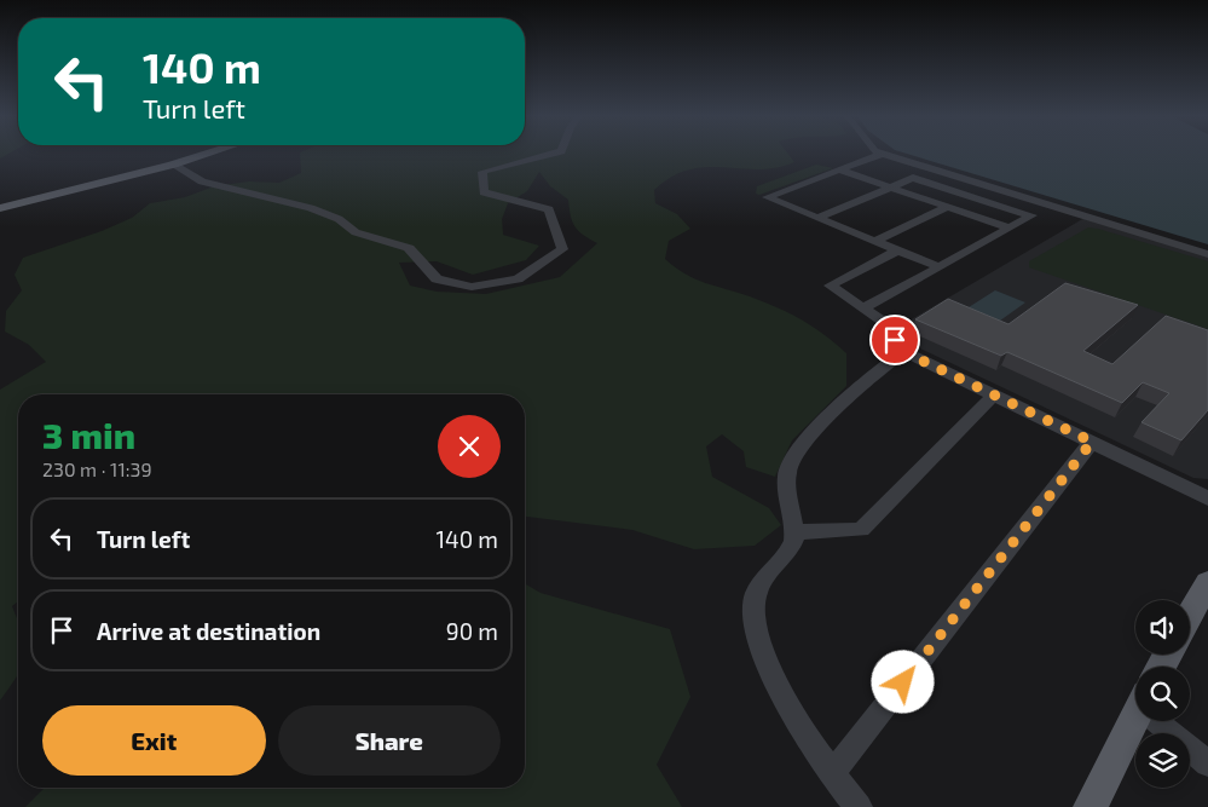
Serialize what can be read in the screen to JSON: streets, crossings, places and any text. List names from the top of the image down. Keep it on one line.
{"page":{"turn":["140 m","Turn left"],"heading":["3 min","230 m · 11:39"],"list":[{"name":"Turn left","value":"140 m"},{"name":"Arrive at destination","value":"90 m"}],"buttons":["Exit","Share"]}}
